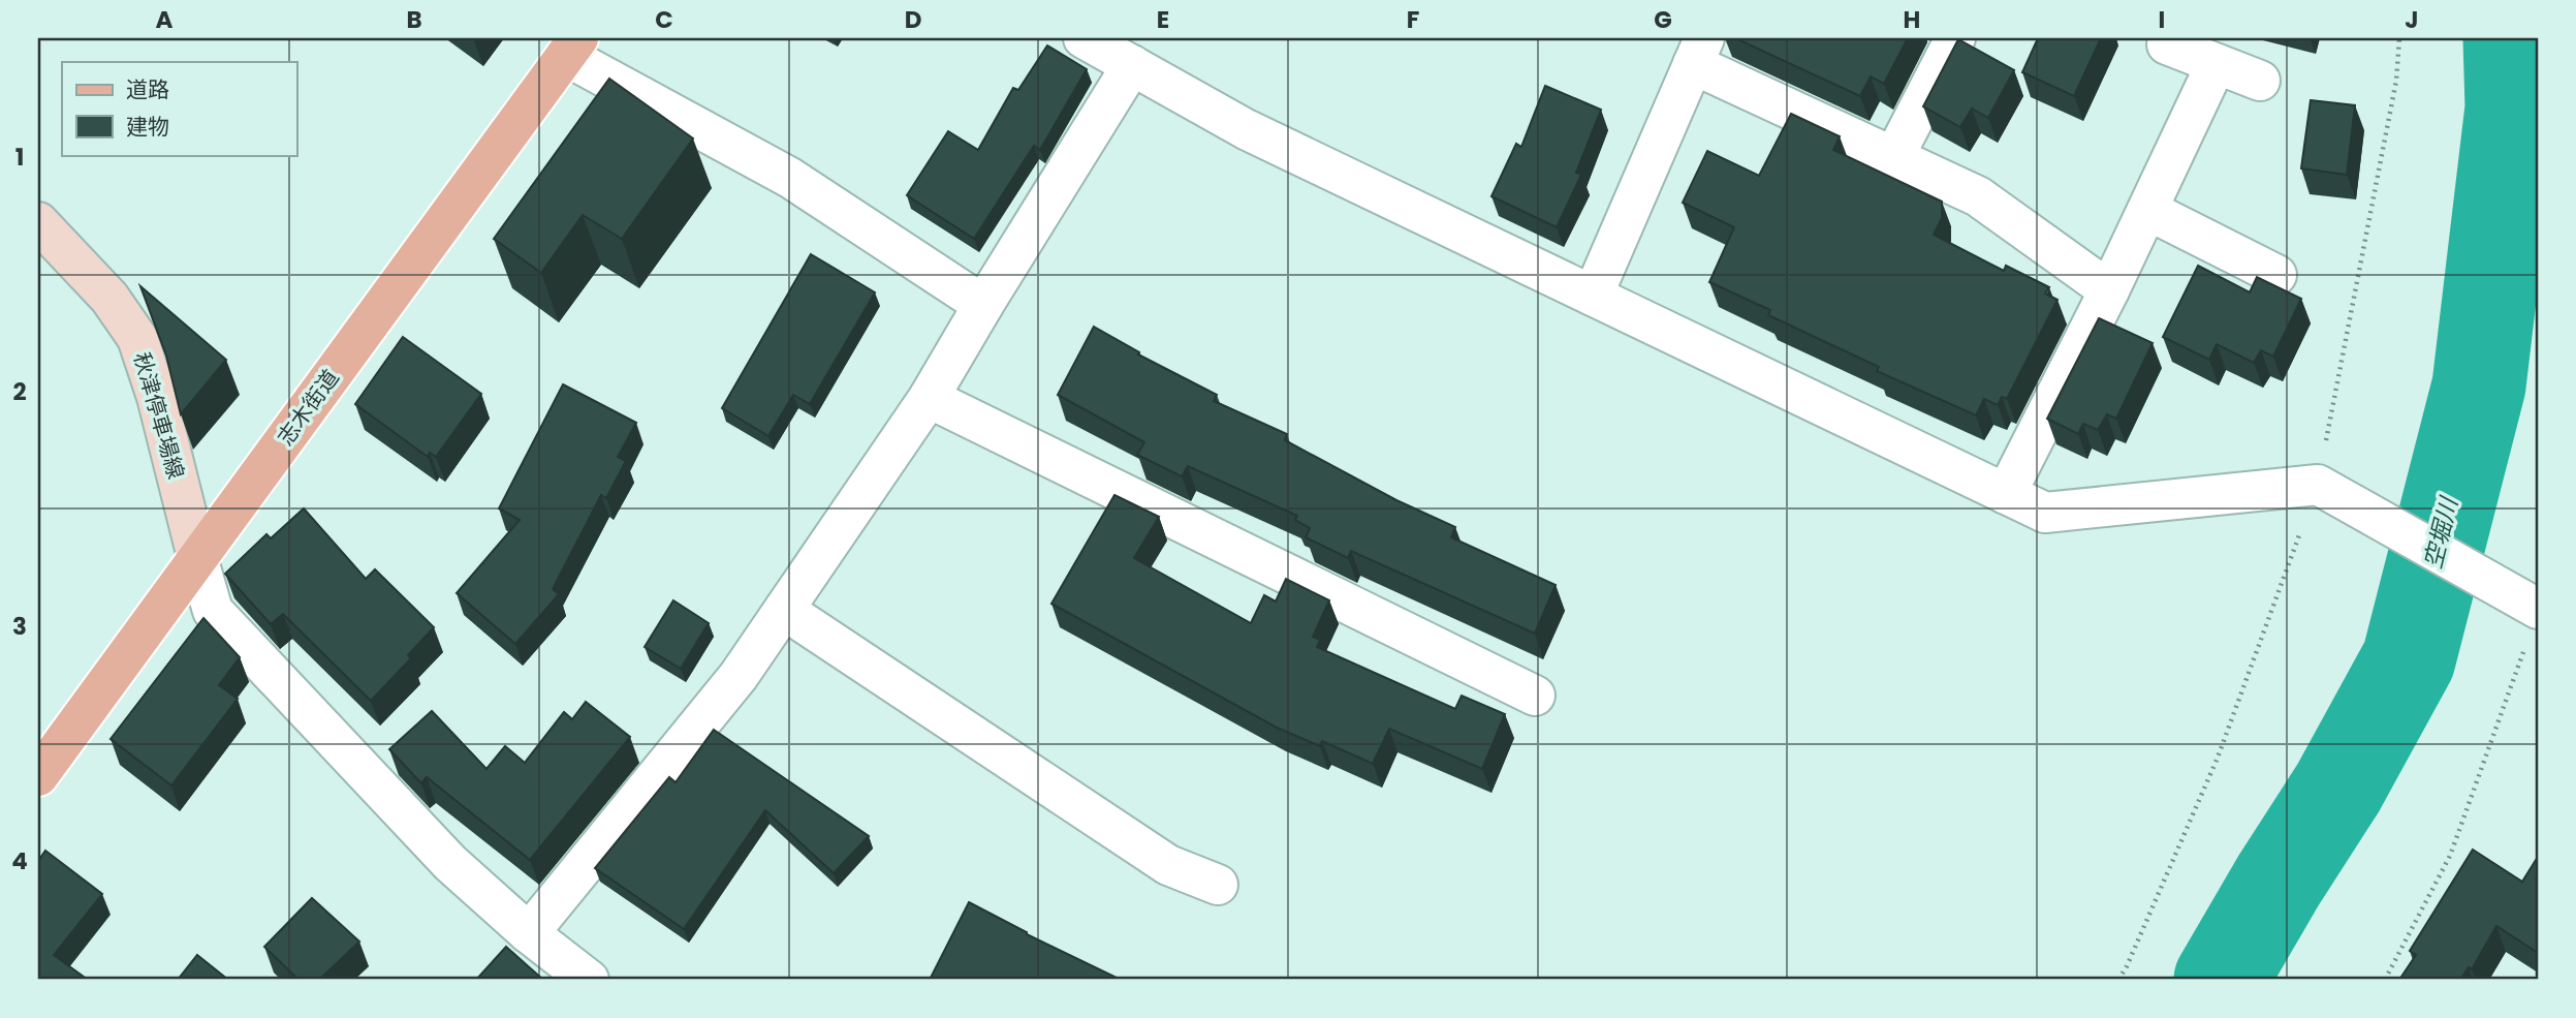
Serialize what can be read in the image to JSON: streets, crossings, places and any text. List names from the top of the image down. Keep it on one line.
{"streets":{"main road":["志木街道","秋津停車場線"]},"crossings":[["志木街道","秋津停車場線"]],"water":["空堀川"],"legend":["道路","建物"],"grid":{"columns":["A","B","C","D","E","F","G","H","I","J"],"rows":["1","2","3","4"]}}
